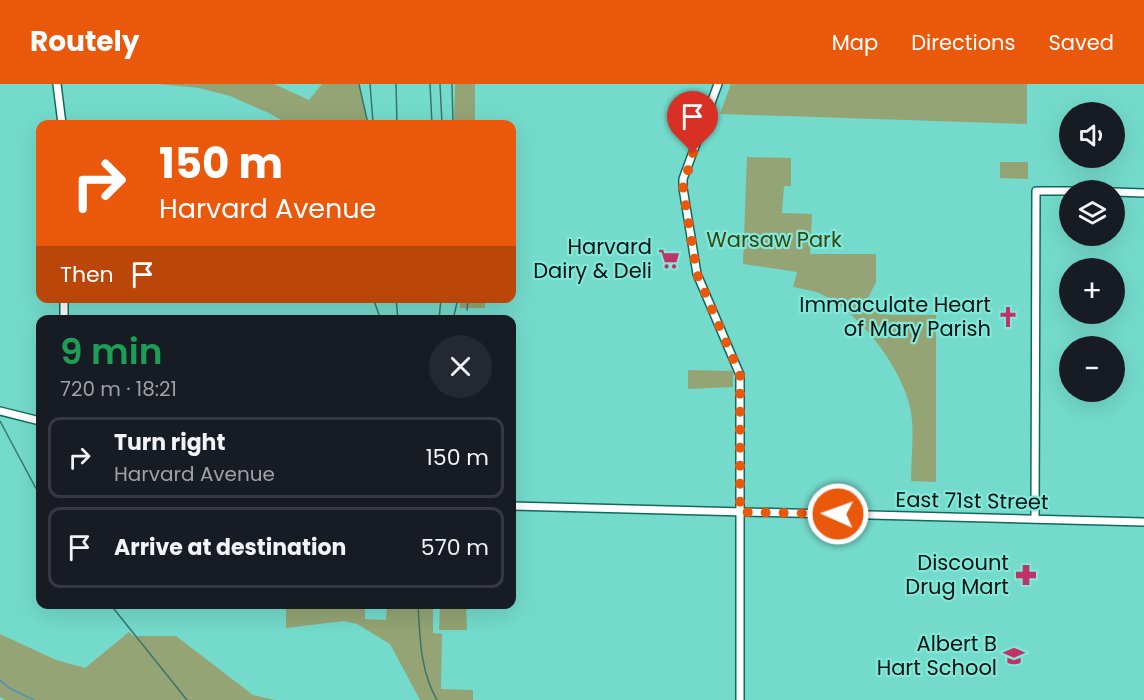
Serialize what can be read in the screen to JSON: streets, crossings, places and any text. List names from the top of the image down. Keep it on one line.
{"streets":{"main road":["East 71st Street"]},"parks":["Warsaw Park"],"places":{"supermarket":["Harvard Dairy & Deli"],"church":["Immaculate Heart of Mary Parish"],"pharmacy":["Discount Drug Mart"],"school or university":["Albert B Hart School"]},"page":{"header":"Routely","nav":["Map","Directions","Saved"],"map_buttons":["+","−"],"turn":["150 m","Harvard Avenue"],"then":"Then","heading":["9 min","720 m · 18:21"],"list":[{"name":"Turn right","note":"Harvard Avenue","value":"150 m"},{"name":"Arrive at destination","value":"570 m"}]}}
